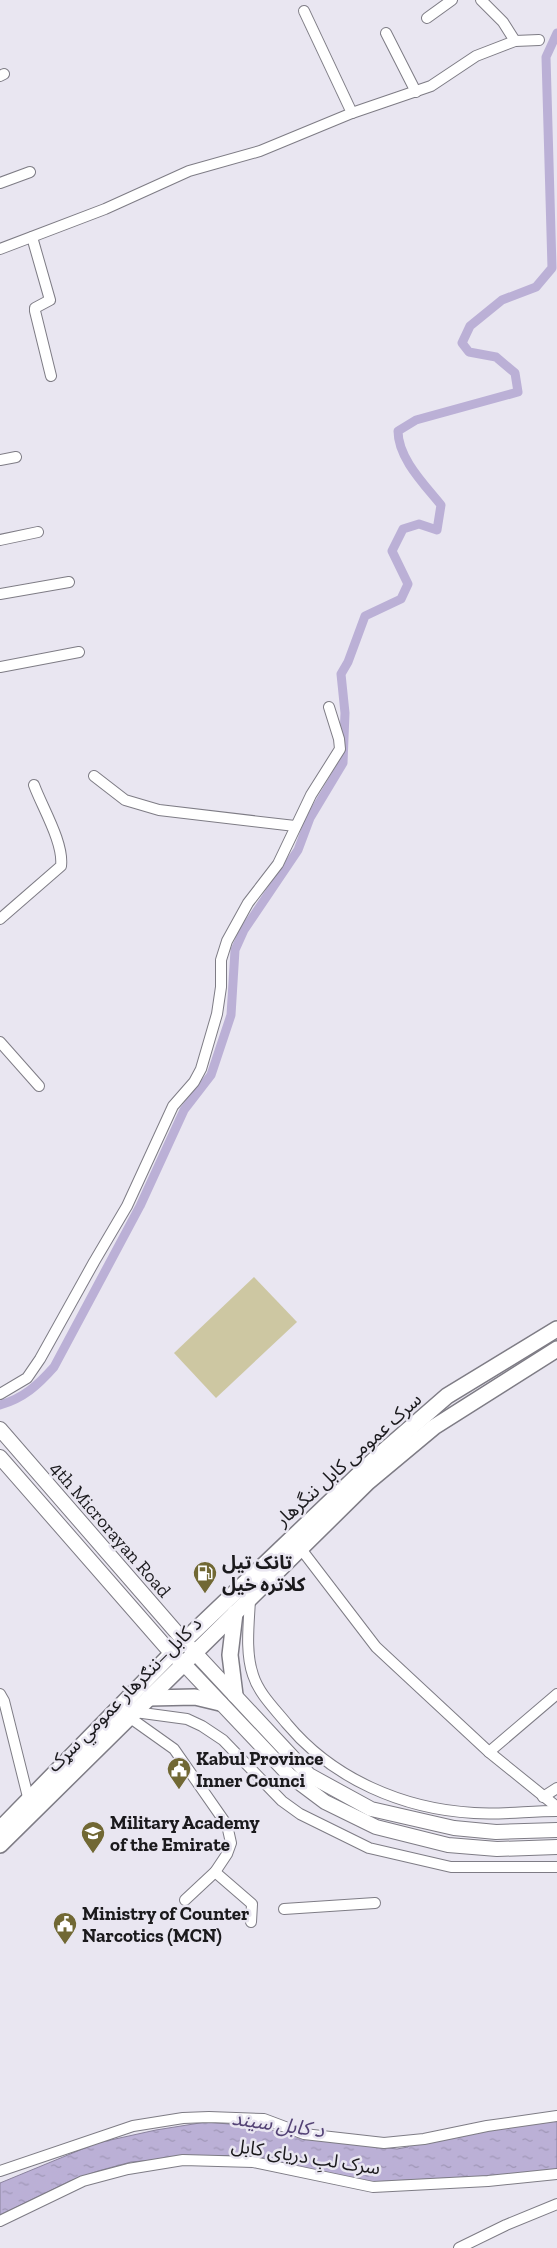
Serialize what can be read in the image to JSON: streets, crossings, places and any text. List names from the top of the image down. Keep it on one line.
{"streets":{"highway":["سرک عمومی کابل ننگرهار","د کابل–ننګرهار عمومي سړک"],"main road":["4th Microrayan Road"],"street":["سرک لبِ دریای کابل"]},"crossings":[["سرک عمومی کابل ننگرهار","4th Microrayan Road"],["سرک عمومی کابل ننگرهار","د کابل–ننګرهار عمومي سړک"],["4th Microrayan Road","د کابل–ننګرهار عمومي سړک"]],"water":["د کابل سيند"],"places":{"fuel station":["تانک تیل کلاتره خیل"],"public building":["Kabul Province Inner Counci","Ministry of Counter Narcotics (MCN)"],"school or university":["Military Academy of the Emirate"]}}
